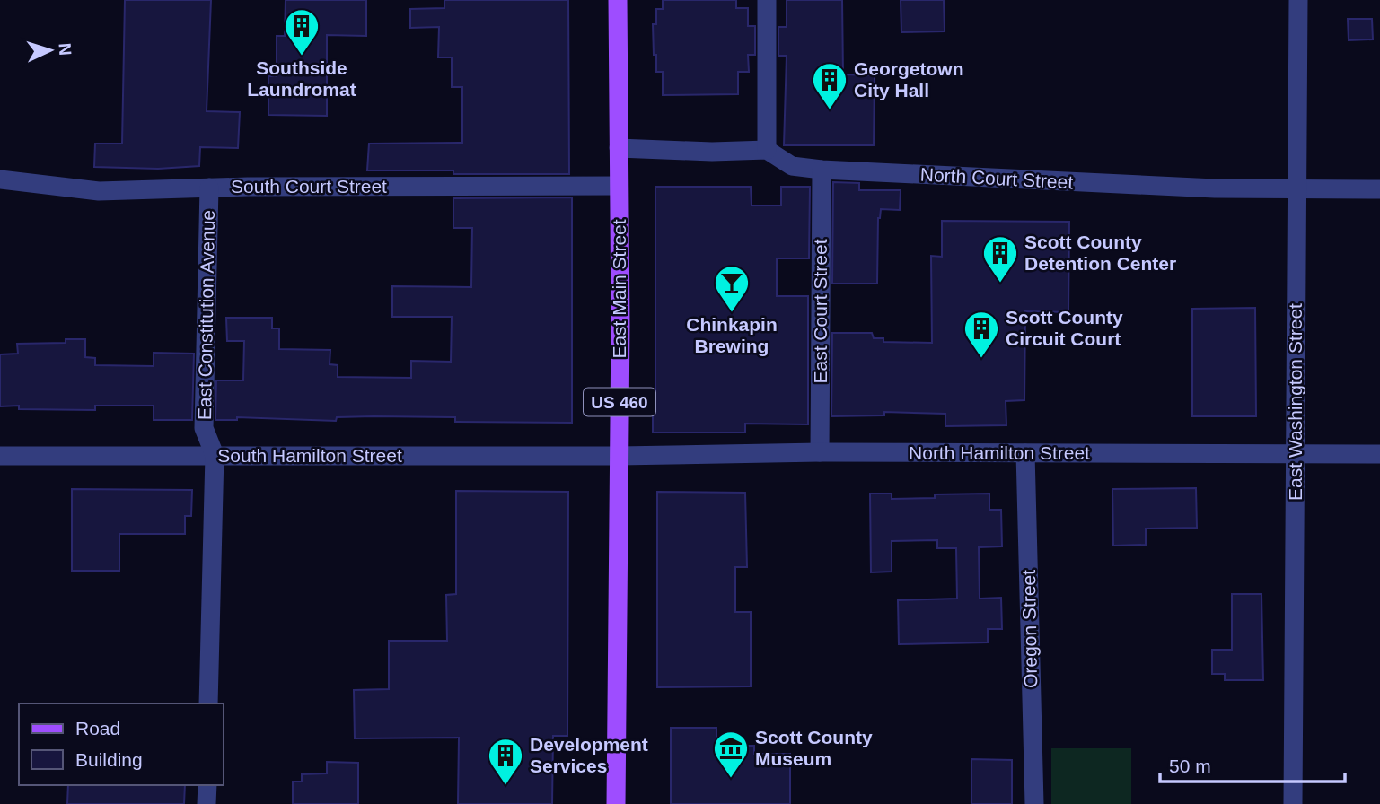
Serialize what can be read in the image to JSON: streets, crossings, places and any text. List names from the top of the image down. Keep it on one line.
{"streets":{"main road":["East Main Street","US 460"],"street":["North Court Street","South Court Street","East Court Street","East Constitution Avenue","East Washington Street","North Hamilton Street","South Hamilton Street","Oregon Street"]},"crossings":[["North Court Street","East Court Street"],["North Court Street","East Washington Street"],["South Court Street","East Main Street"],["South Court Street","East Constitution Avenue"],["East Main Street","North Hamilton Street"],["East Main Street","South Hamilton Street"],["East Court Street","North Hamilton Street"],["East Constitution Avenue","South Hamilton Street"],["East Washington Street","North Hamilton Street"],["North Hamilton Street","South Hamilton Street"],["North Hamilton Street","Oregon Street"]],"places":{"building":["Southside Laundromat","Georgetown City Hall","Scott County Detention Center","Scott County Circuit Court","Development Services"],"bar":["Chinkapin Brewing"],"museum":["Scott County Museum"]},"legend":["Road","Building"],"scale_bar":"50 m","north":"right"}
